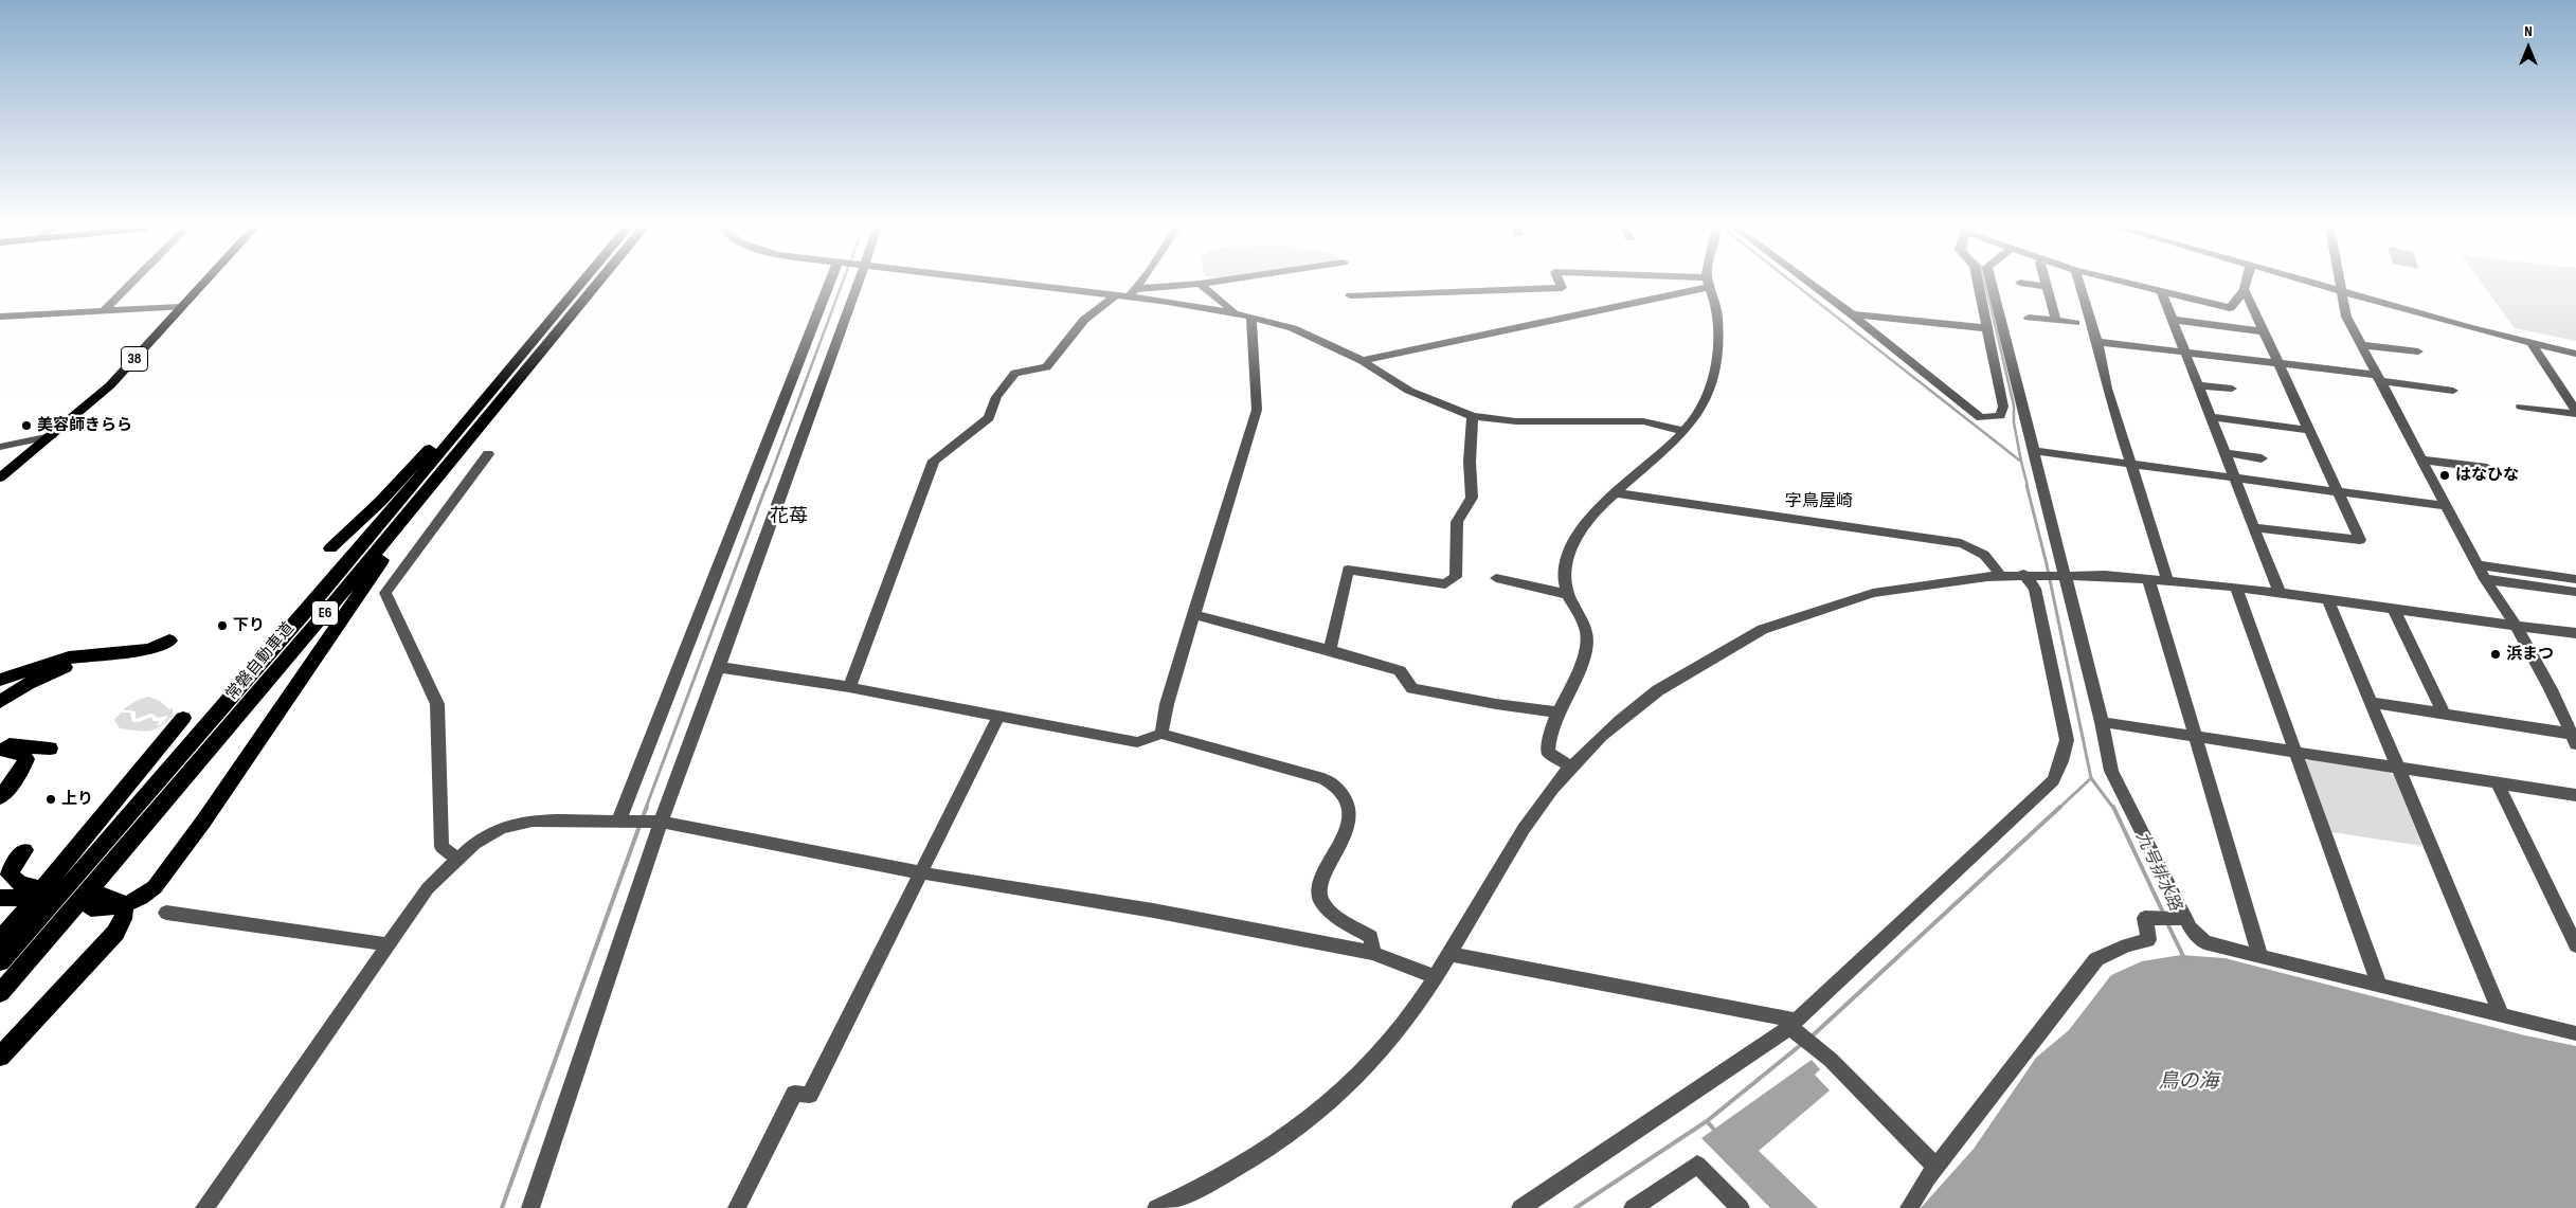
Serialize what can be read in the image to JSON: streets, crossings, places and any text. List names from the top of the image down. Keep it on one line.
{"streets":{"highway":["E6","常磐自動車道"],"main road":["38"]},"districts":["字鳥屋崎","花苺"],"water":["九号排水路","鳥の海"],"places":["美容師きらら","はなひな","下り","浜まつ","上り"],"north":"top"}
